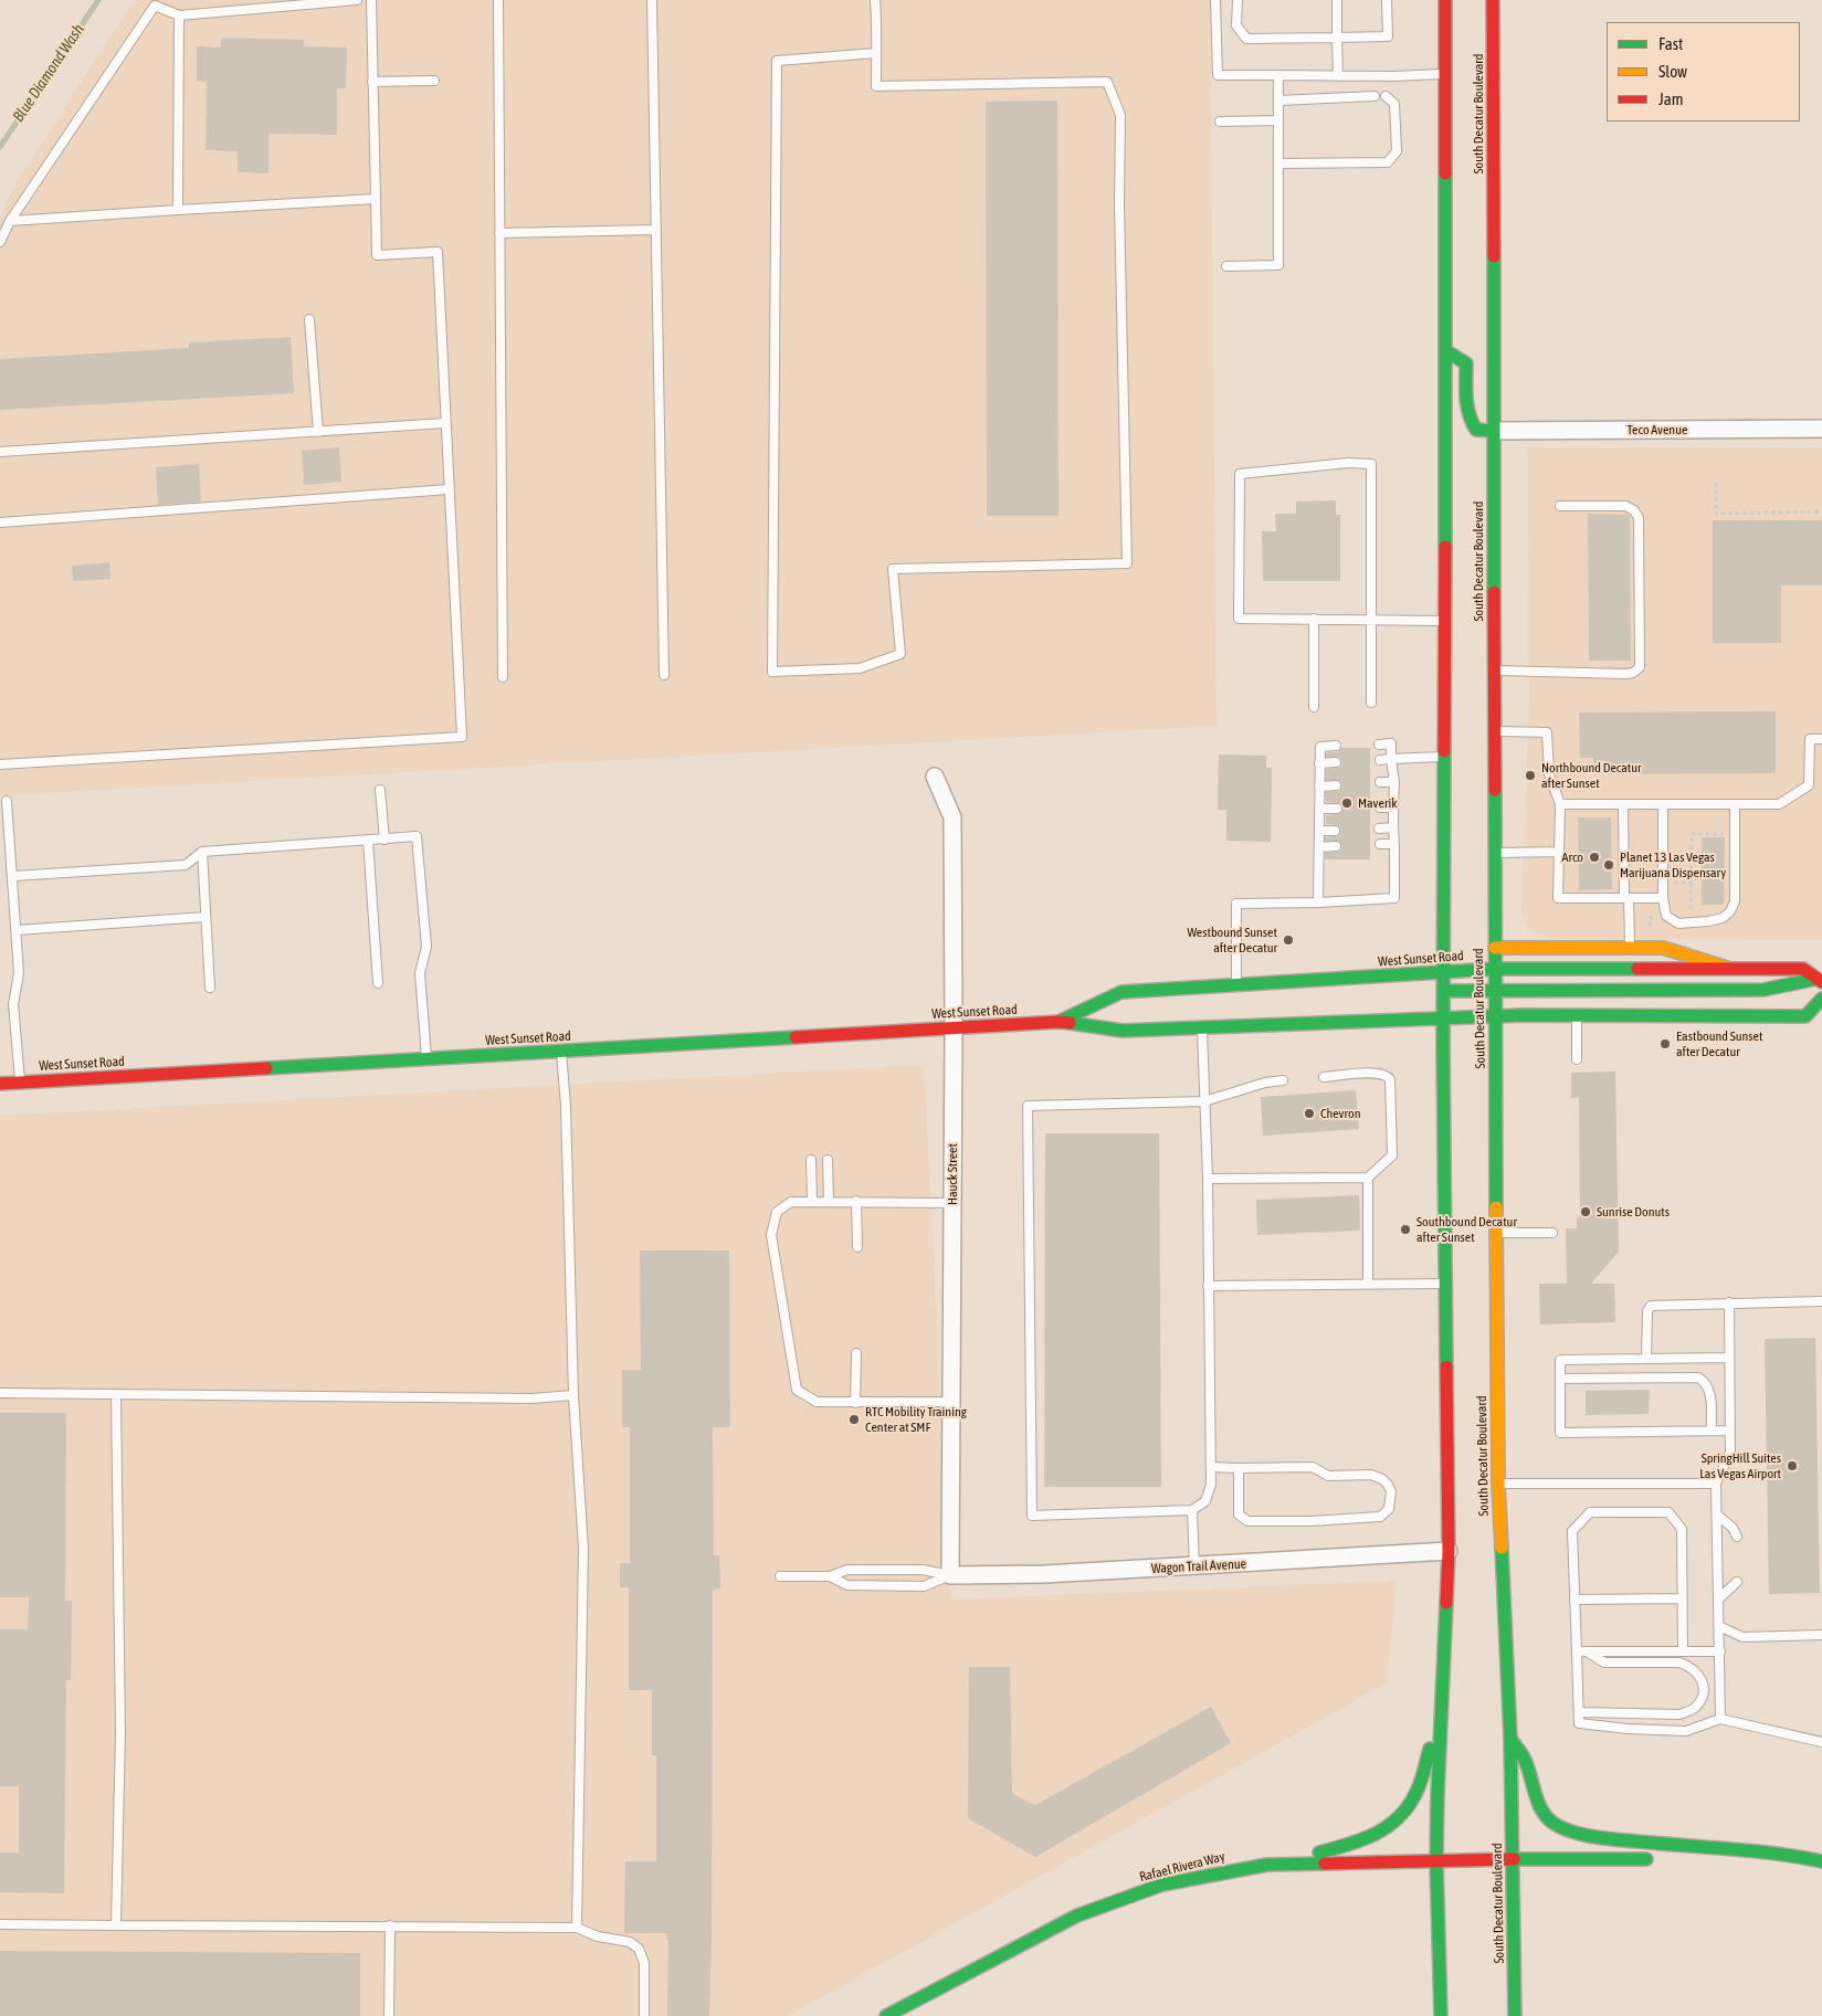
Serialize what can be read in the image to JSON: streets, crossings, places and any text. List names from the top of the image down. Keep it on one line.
{"streets":{"main road":["South Decatur Boulevard","West Sunset Road","Rafael Rivera Way"],"street":["Teco Avenue","Hauck Street","Wagon Trail Avenue"]},"crossings":[["South Decatur Boulevard","Teco Avenue"],["South Decatur Boulevard","West Sunset Road"],["South Decatur Boulevard","Rafael Rivera Way"],["West Sunset Road","Hauck Street"],["Hauck Street","Wagon Trail Avenue"]],"water":["Blue Diamond Wash"],"places":["Northbound Decatur after Sunset","Maverik","Arco","Planet 13 Las Vegas Marijuana Dispensary","Westbound Sunset after Decatur","Eastbound Sunset after Decatur","Chevron","Sunrise Donuts","Southbound Decatur after Sunset","RTC Mobility Training Center at SMF","SpringHill Suites Las Vegas Airport"],"legend":["Fast","Slow","Jam"]}
